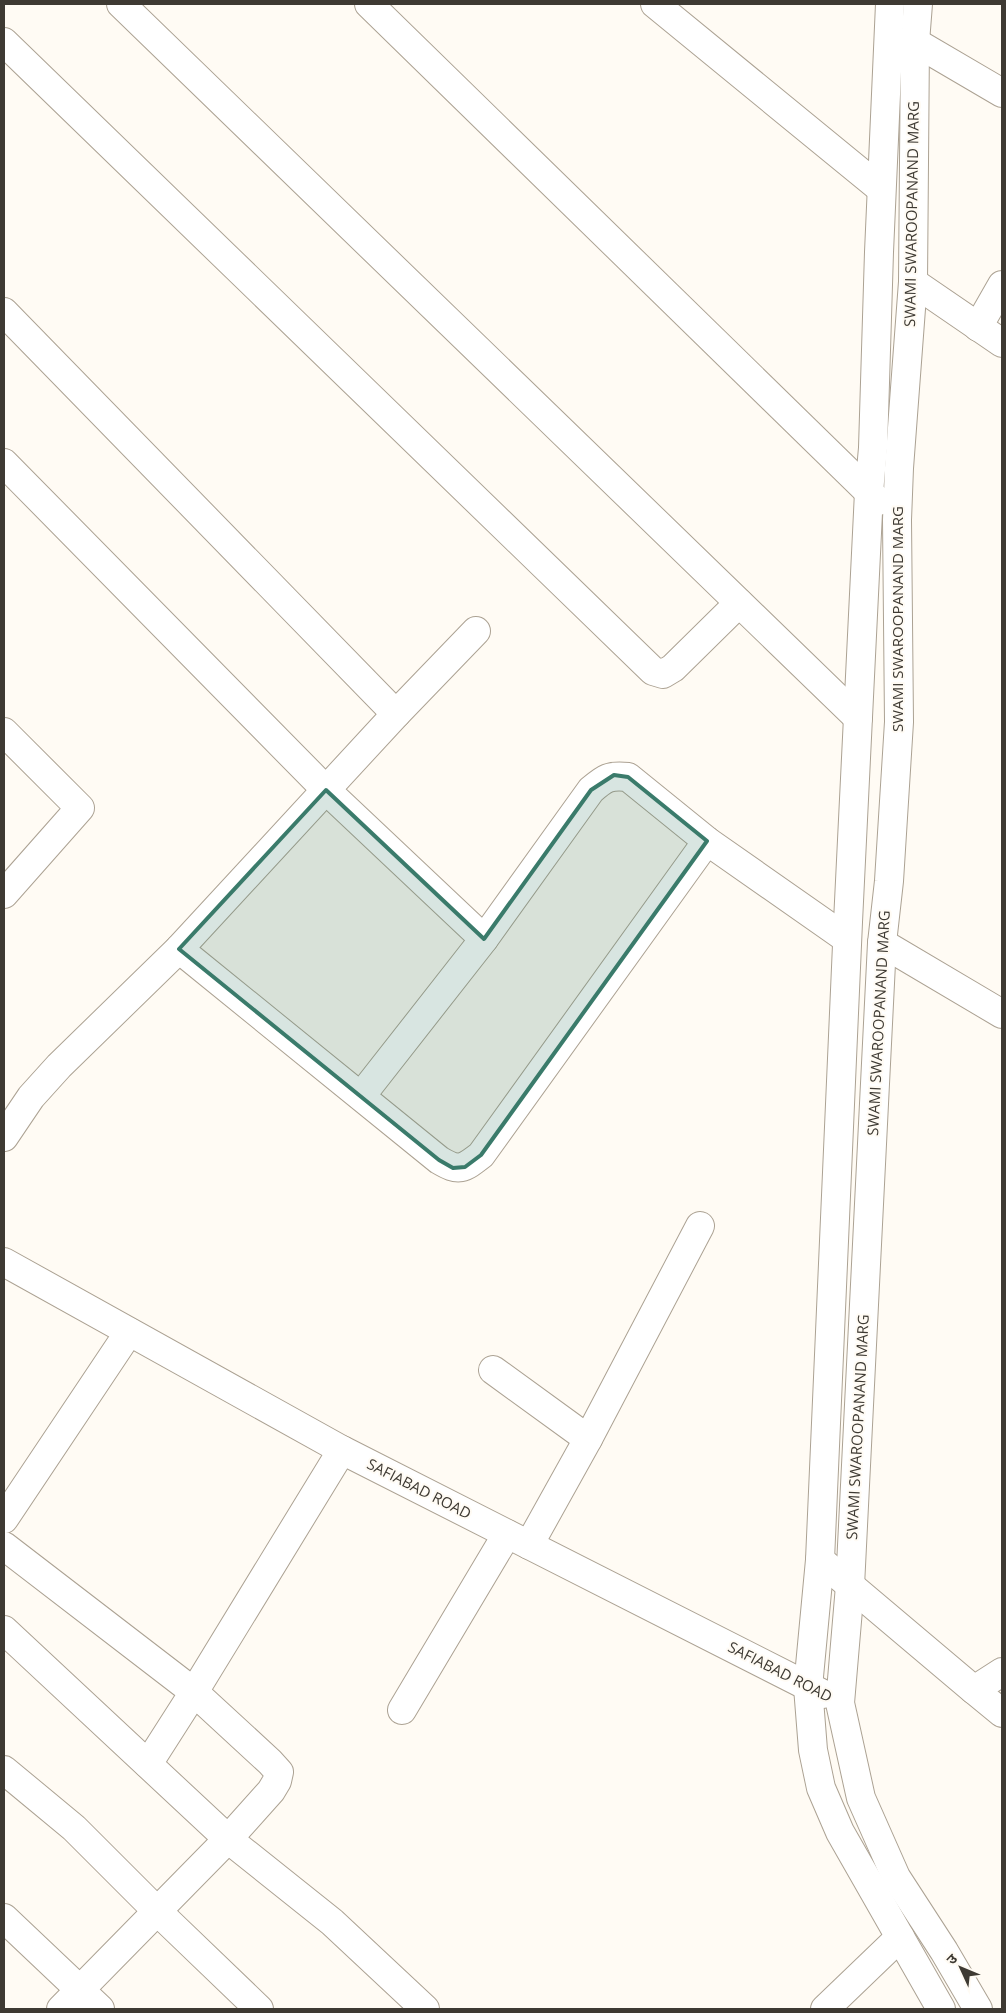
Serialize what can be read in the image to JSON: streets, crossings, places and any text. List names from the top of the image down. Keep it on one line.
{"streets":{"street":["SWAMI SWAROOPANAND MARG","SAFIABAD ROAD"]},"crossings":[["SWAMI SWAROOPANAND MARG","SAFIABAD ROAD"]],"north":"top left"}
